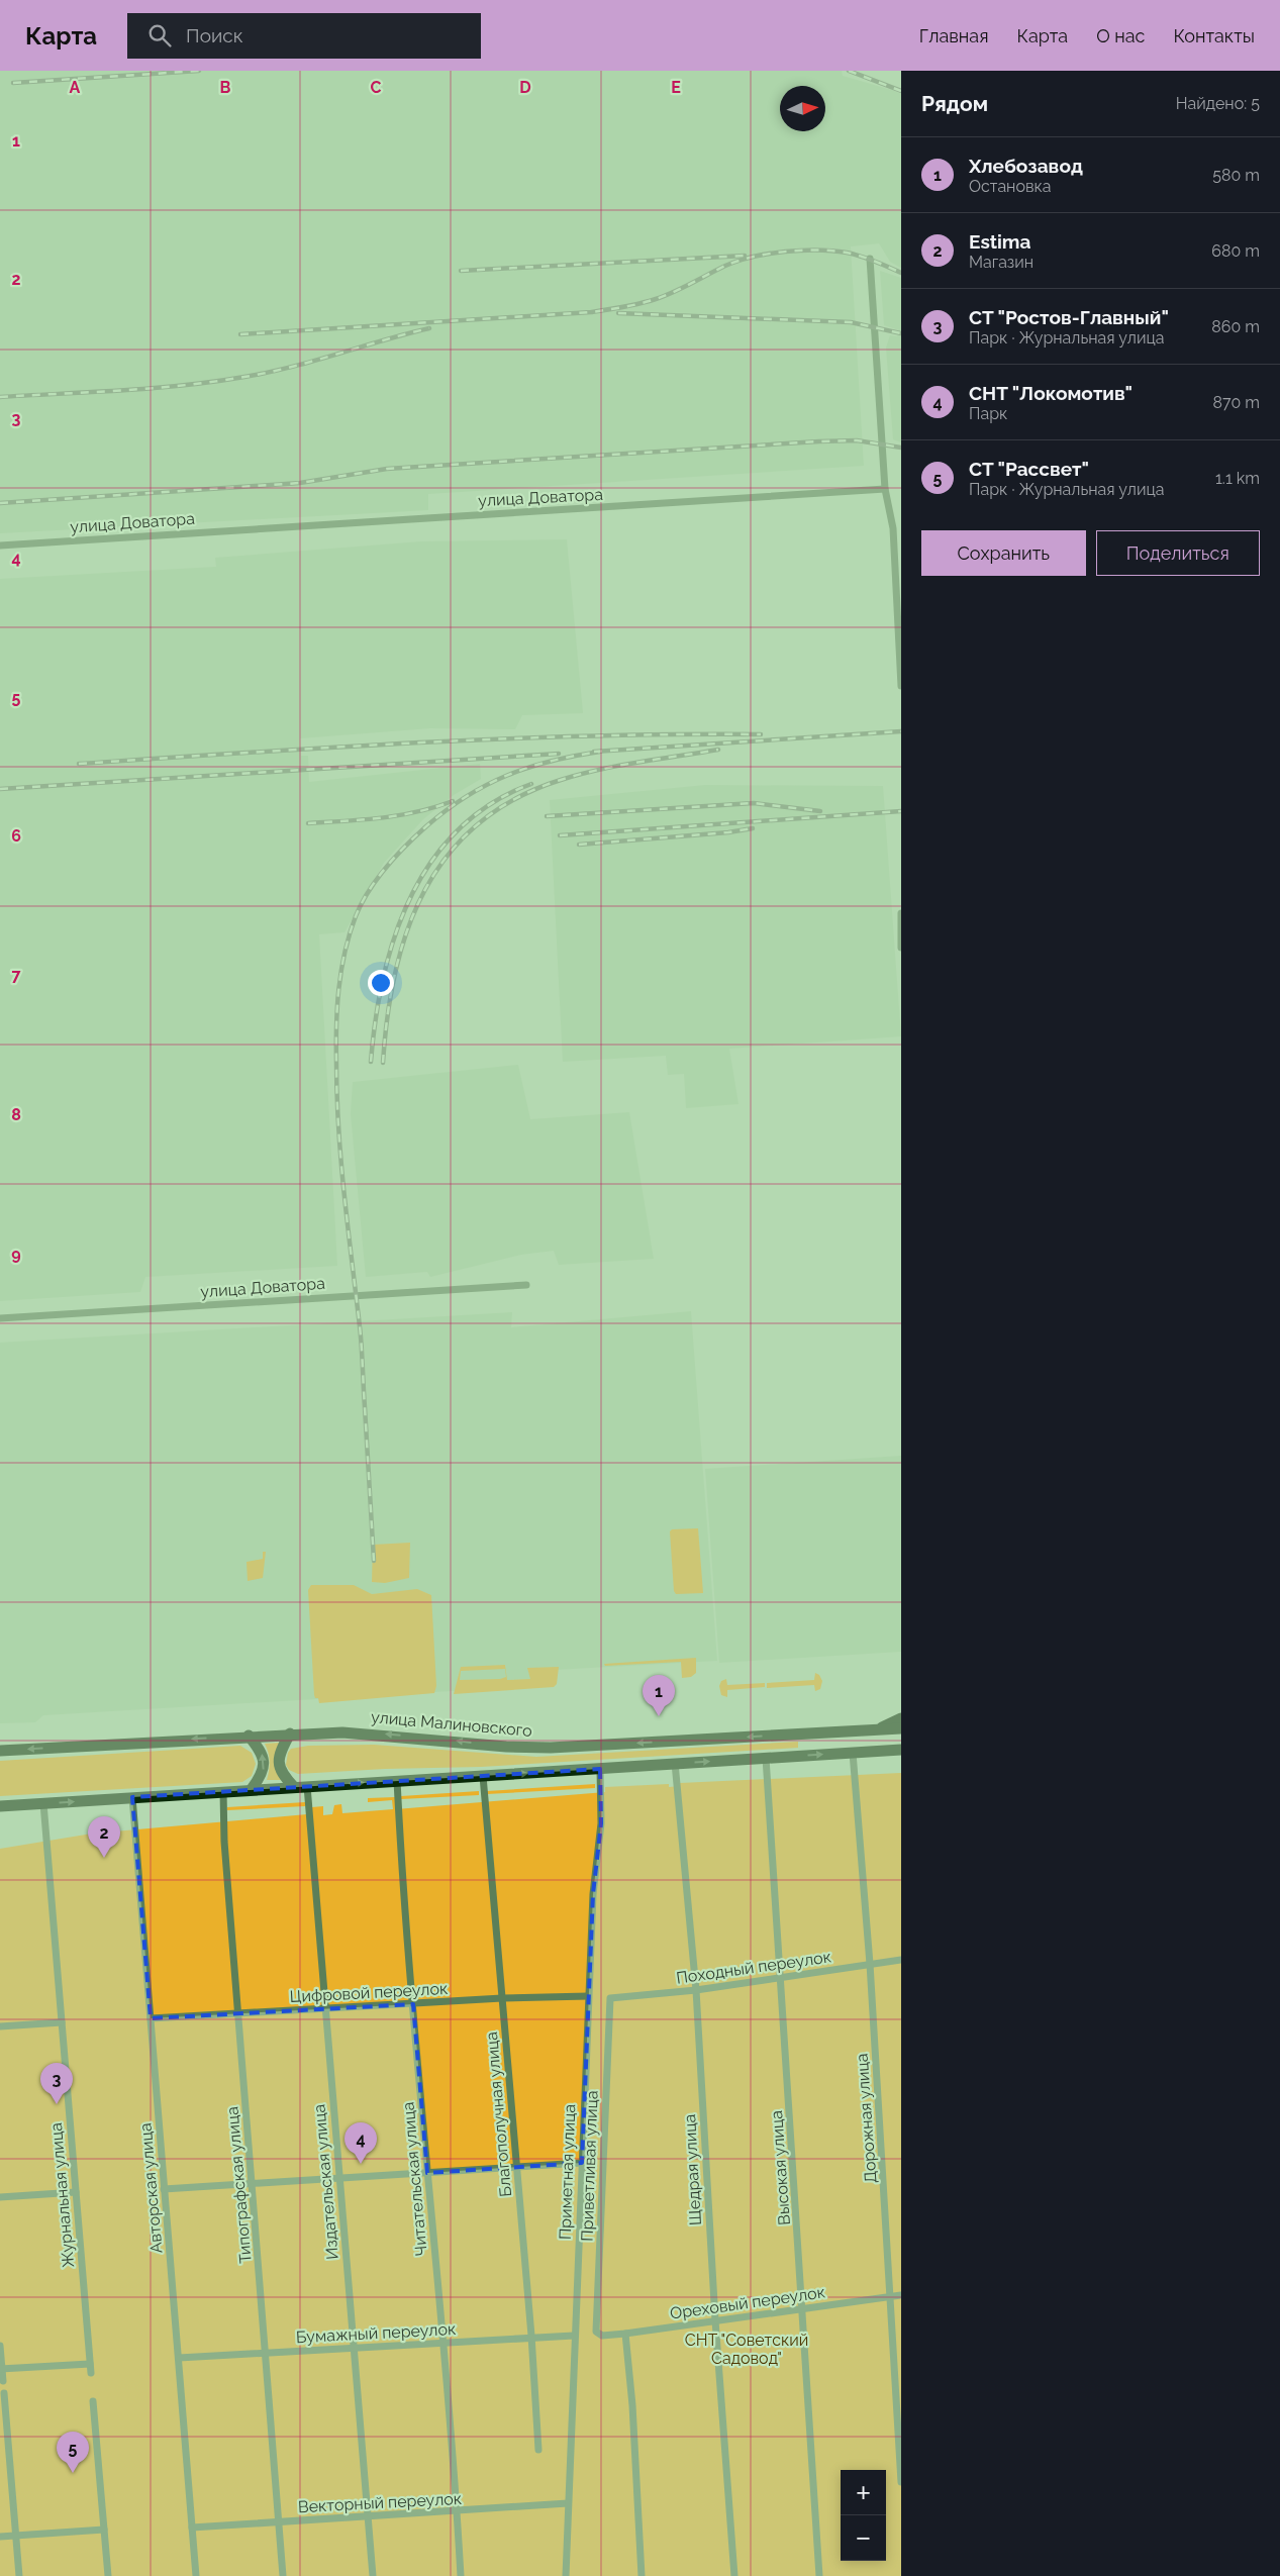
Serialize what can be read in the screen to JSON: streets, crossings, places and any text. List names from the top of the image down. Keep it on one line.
{"streets":{"highway":["улица Малиновского"],"street":["улица Доватора","Походный переулок","Цифровой переулок","Благополучная улица","Дорожная улица","Приветливая улица","Высокая улица","Щедрая улица","Приметная улица","Читательская улица","Издательская улица","Типографская улица","Авторская улица","Журнальная улица","Ореховый переулок","Бумажный переулок","Векторный переулок"]},"crossings":[["Походный переулок","Дорожная улица"],["Походный переулок","Приветливая улица"],["Походный переулок","Высокая улица"],["Походный переулок","Щедрая улица"],["Цифровой переулок","Благополучная улица"],["Цифровой переулок","Приметная улица"],["Цифровой переулок","Читательская улица"],["Цифровой переулок","Издательская улица"],["Цифровой переулок","Типографская улица"],["Цифровой переулок","Авторская улица"],["Благополучная улица","Бумажный переулок"],["Дорожная улица","Ореховый переулок"],["Приветливая улица","Ореховый переулок"],["Высокая улица","Ореховый переулок"],["Щедрая улица","Ореховый переулок"],["Приметная улица","Бумажный переулок"],["Приметная улица","Векторный переулок"],["Читательская улица","Бумажный переулок"],["Читательская улица","Векторный переулок"],["Издательская улица","Бумажный переулок"],["Издательская улица","Векторный переулок"],["Типографская улица","Бумажный переулок"],["Типографская улица","Векторный переулок"],["Авторская улица","Бумажный переулок"],["Авторская улица","Векторный переулок"]],"parks":["СНТ \"Советский Садовод\""],"north":"right","page":{"header":"Карта","search":"Поиск","nav":["Главная","Карта","О нас","Контакты"],"heading":["Рядом","Найдено: 5"],"list":[{"mark":"1","name":"Хлебозавод","note":"Остановка","value":"580 m"},{"mark":"2","name":"Estima","note":"Магазин","value":"680 m"},{"mark":"3","name":"СТ \"Ростов-Главный\"","note":"Парк · Журнальная улица","value":"860 m"},{"mark":"4","name":"СНТ \"Локомотив\"","note":"Парк","value":"870 m"},{"mark":"5","name":"СТ \"Рассвет\"","note":"Парк · Журнальная улица","value":"1.1 km"}],"buttons":["Сохранить","Поделиться"],"pins":["1","2","3","4","5"],"map_buttons":["+","−"]},"grid":{"columns":["A","B","C","D","E"],"rows":["1","2","3","4","5","6","7","8","9"]}}
